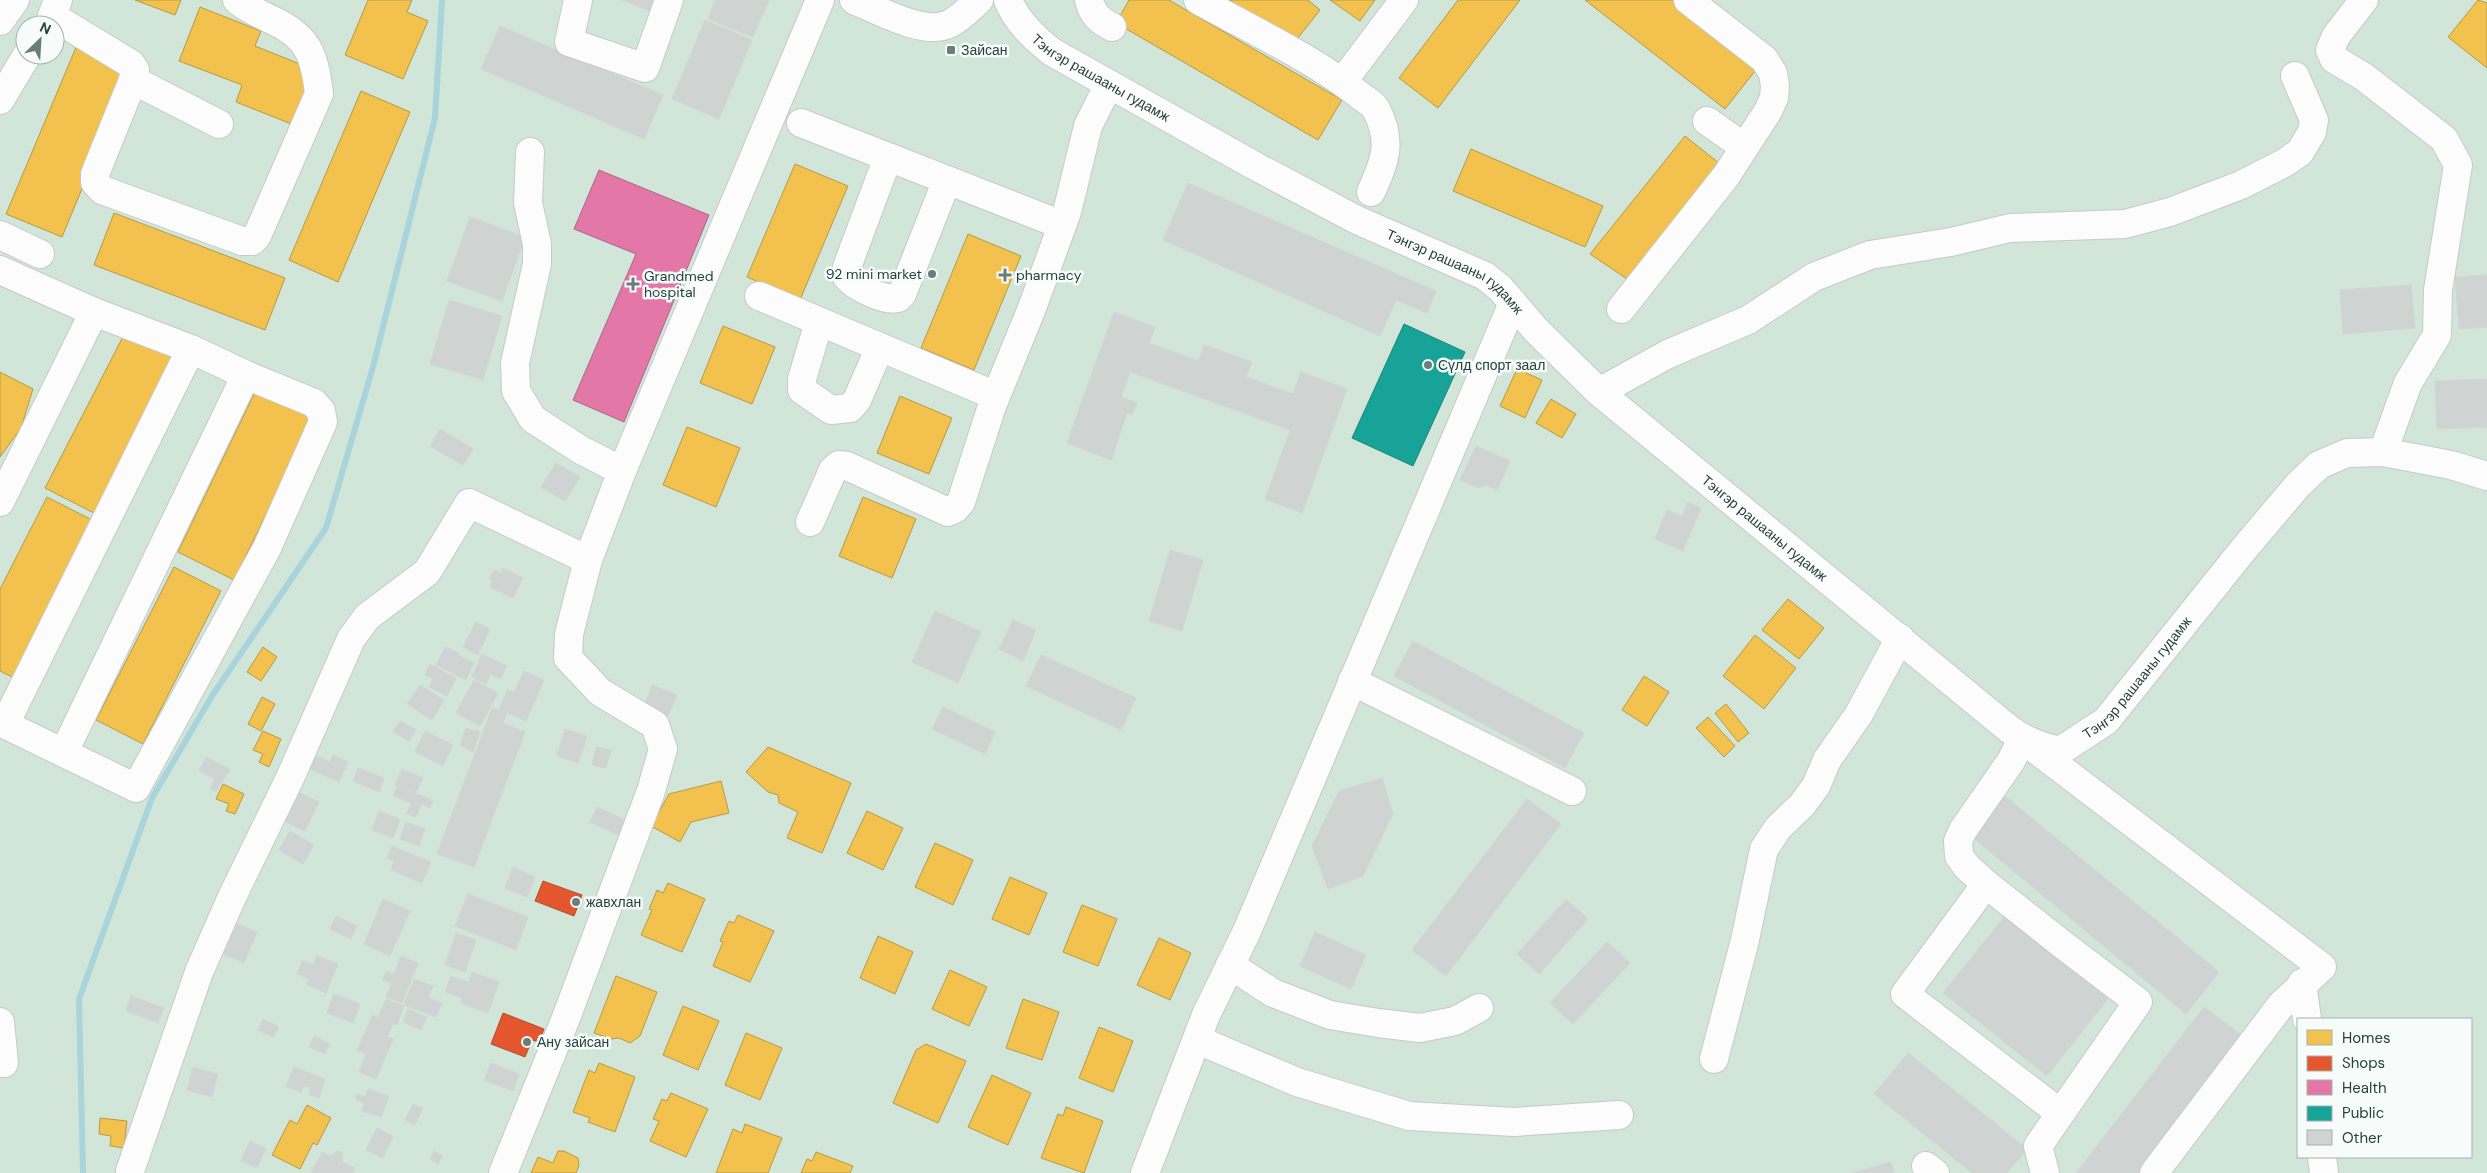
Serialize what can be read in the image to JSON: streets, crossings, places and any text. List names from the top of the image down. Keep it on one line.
{"streets":{"street":["Тэнгэр рашааны гудамж"]},"places":{"transit":["Зайсан"],"other":["92 mini market","Сүлд спорт заал","жавхлан","Ану зайсан"],"health":["pharmacy","Grandmed hospital"]},"legend":["Homes","Shops","Health","Public","Other"],"north":"top right"}
